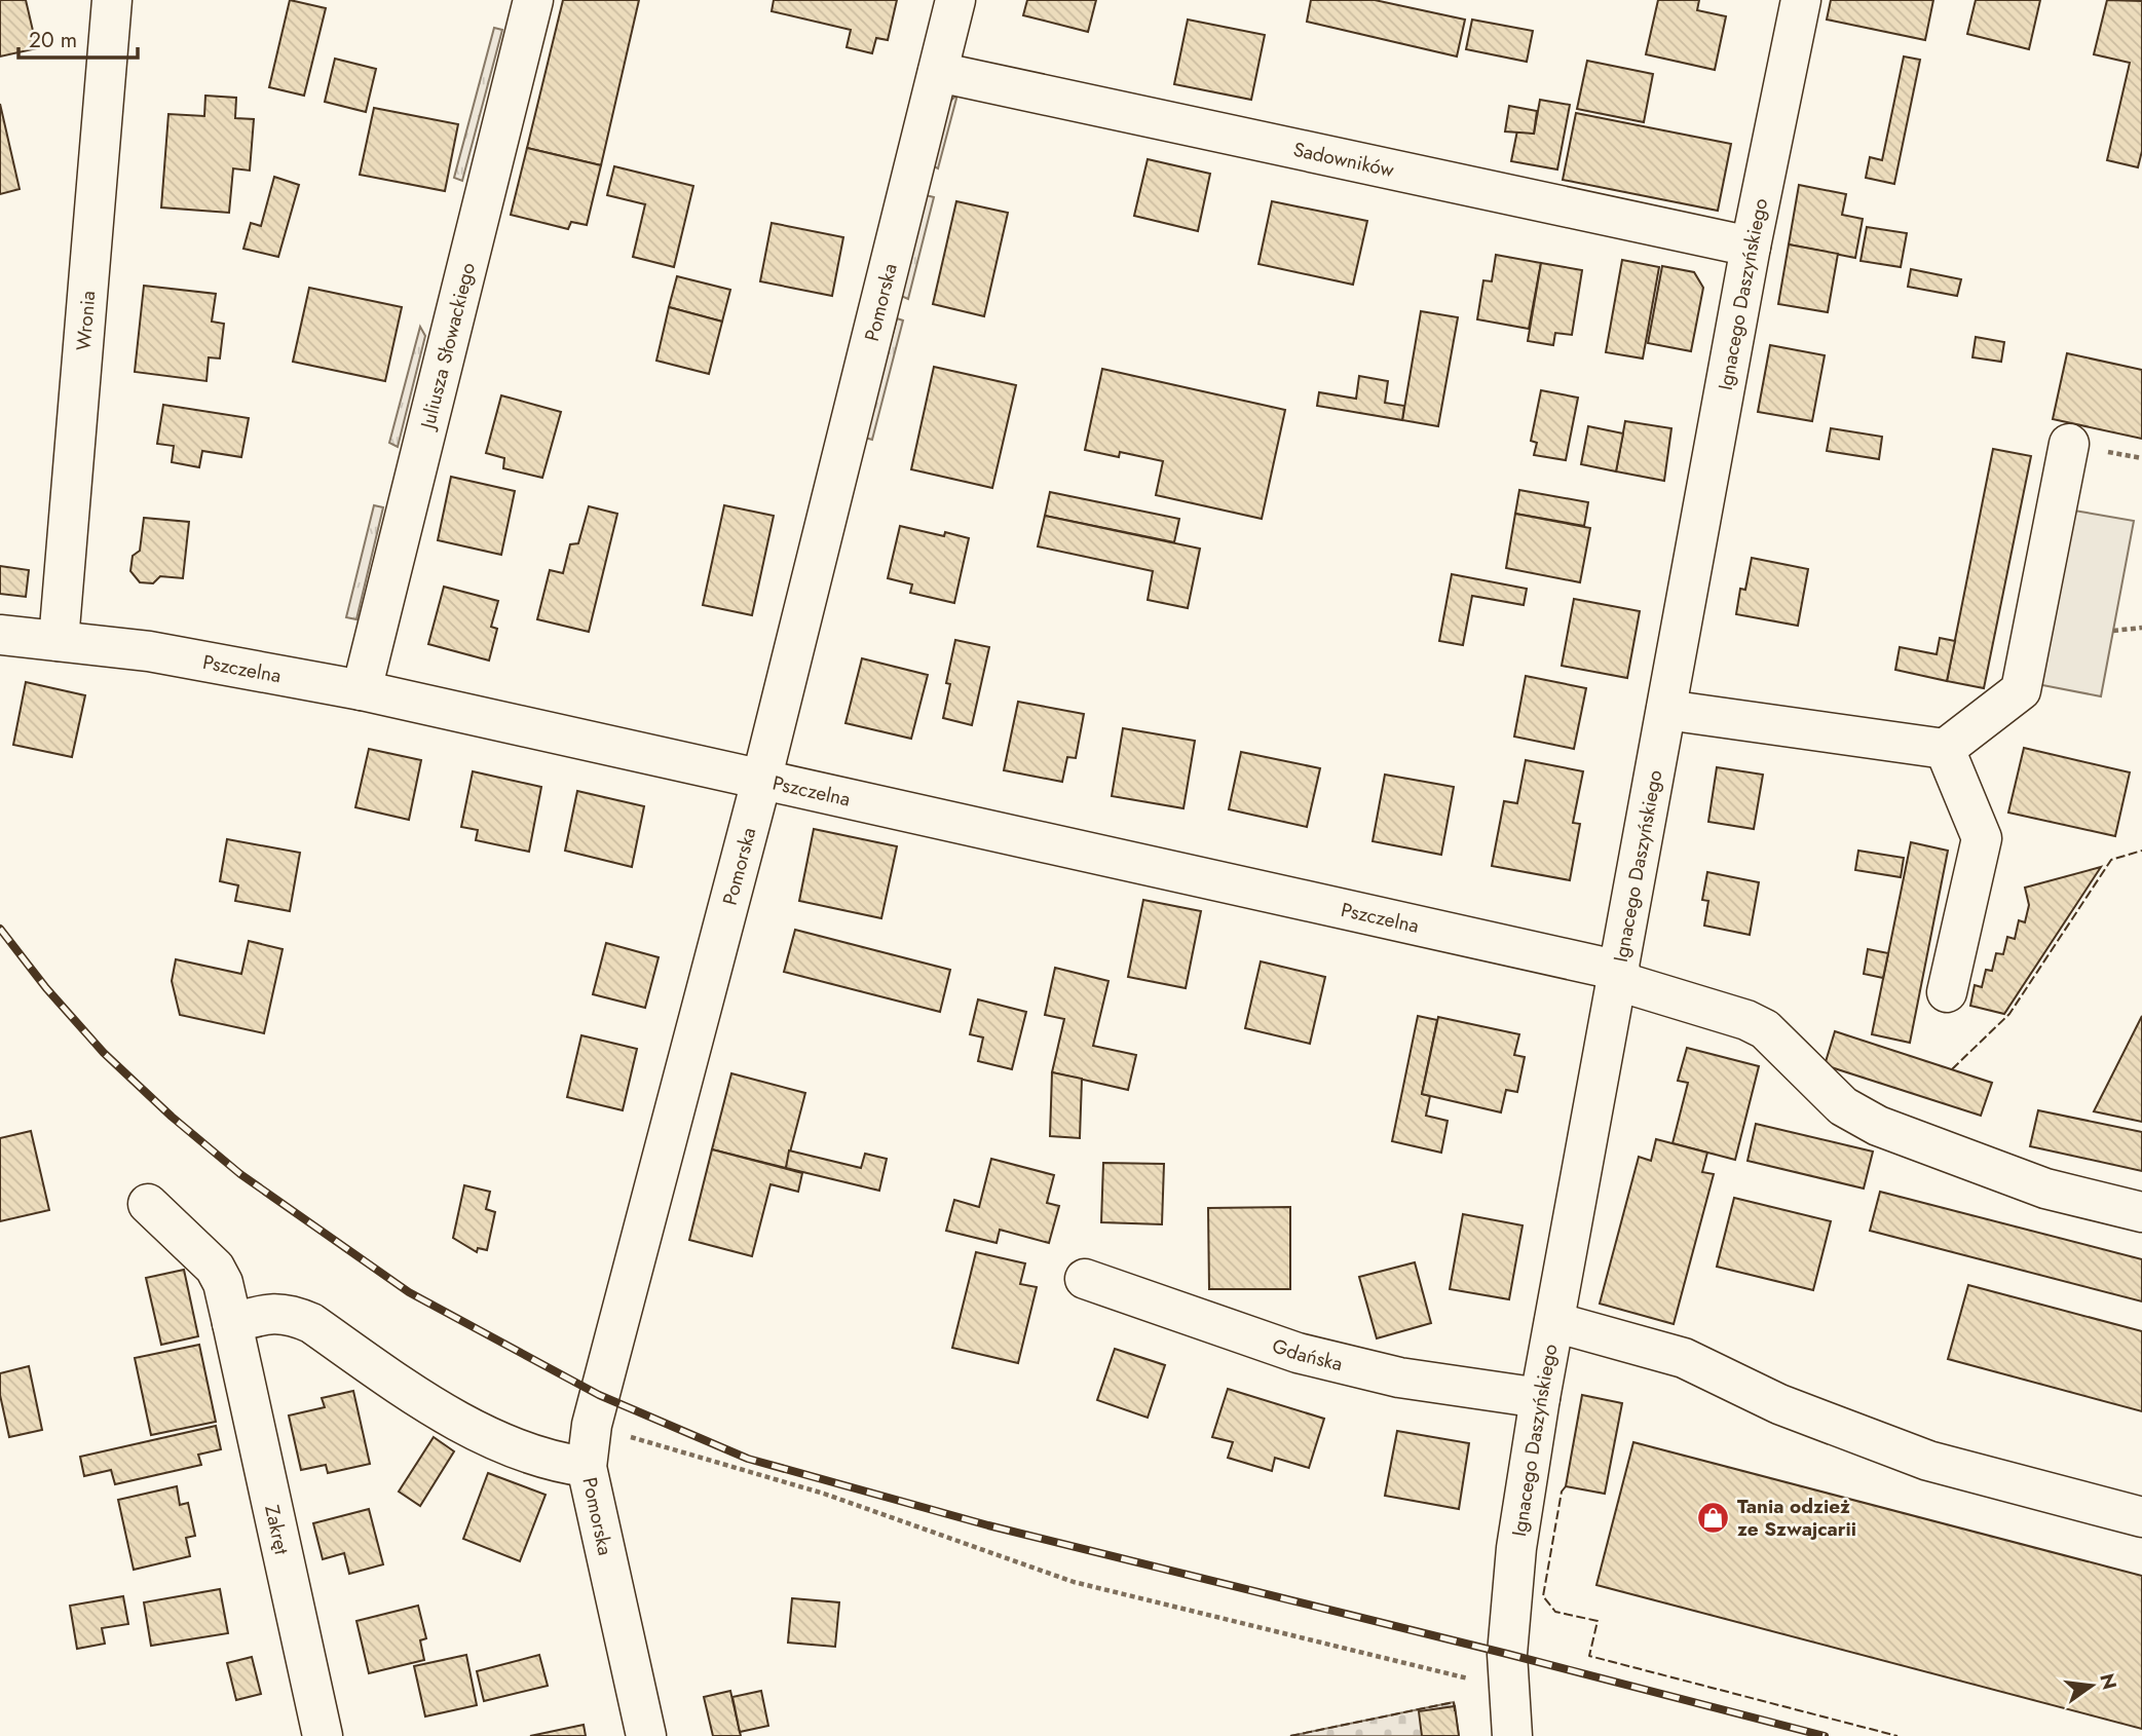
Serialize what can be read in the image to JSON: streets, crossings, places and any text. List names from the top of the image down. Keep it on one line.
{"streets":{"street":["Sadowników","Ignacego Daszyńskiego","Pomorska","Wronia","Juliusza Słowackiego","Pszczelna","Gdańska","Zakręt"]},"crossings":[["Sadowników","Ignacego Daszyńskiego"],["Sadowników","Pomorska"],["Ignacego Daszyńskiego","Pszczelna"],["Ignacego Daszyńskiego","Gdańska"],["Pomorska","Pszczelna"],["Wronia","Pszczelna"],["Juliusza Słowackiego","Pszczelna"]],"places":{"shop":["Tania odzież ze Szwajcarii"]},"scale_bar":"20 m","north":"right"}
